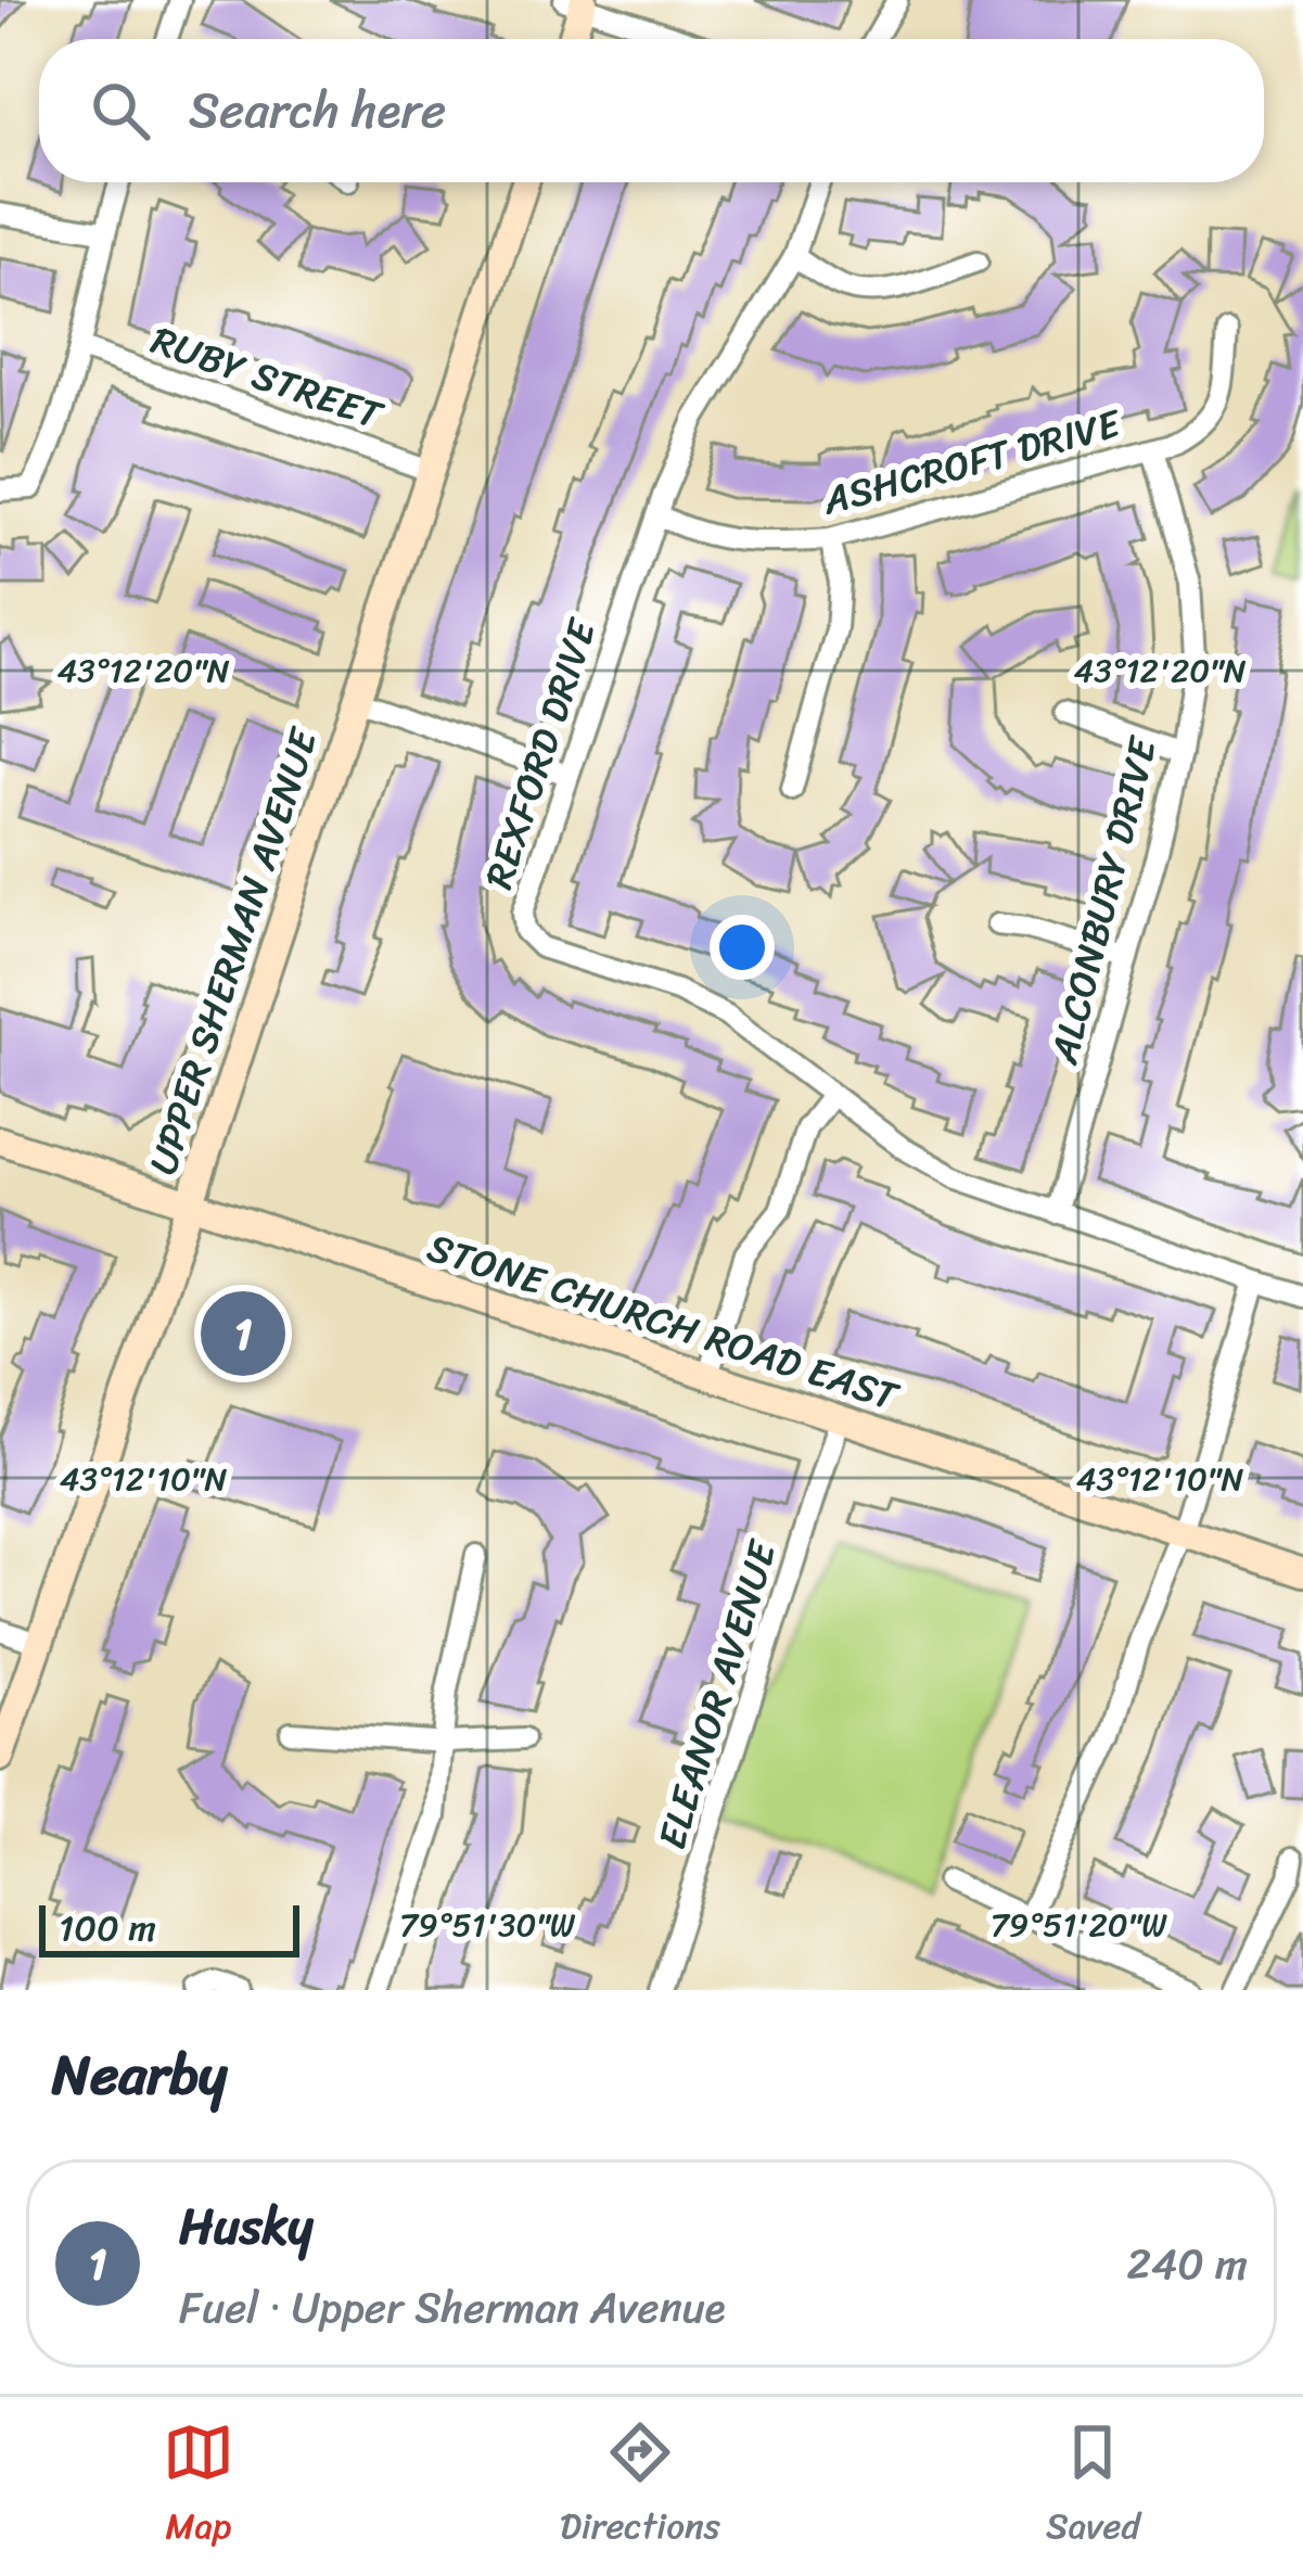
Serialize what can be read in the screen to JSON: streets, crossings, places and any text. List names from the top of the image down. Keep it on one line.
{"streets":{"main road":["UPPER SHERMAN AVENUE","STONE CHURCH ROAD EAST"],"street":["RUBY STREET","ASHCROFT DRIVE","REXFORD DRIVE","ALCONBURY DRIVE","ELEANOR AVENUE"]},"crossings":[["RUBY STREET","UPPER SHERMAN AVENUE"],["ASHCROFT DRIVE","REXFORD DRIVE"],["ASHCROFT DRIVE","ALCONBURY DRIVE"],["REXFORD DRIVE","ALCONBURY DRIVE"],["UPPER SHERMAN AVENUE","STONE CHURCH ROAD EAST"],["STONE CHURCH ROAD EAST","ELEANOR AVENUE"]],"scale_bar":"100 m","page":{"search":"Search here","pins":"1","scale":"100 m","heading":"Nearby","list":[{"mark":"1","name":"Husky","note":"Fuel · Upper Sherman Avenue","value":"240 m"}],"nav":["Map","Directions","Saved"]},"coordinates":["43°12'20\"N","43°12'10\"N","79°51'30\"W","79°51'20\"W"]}
